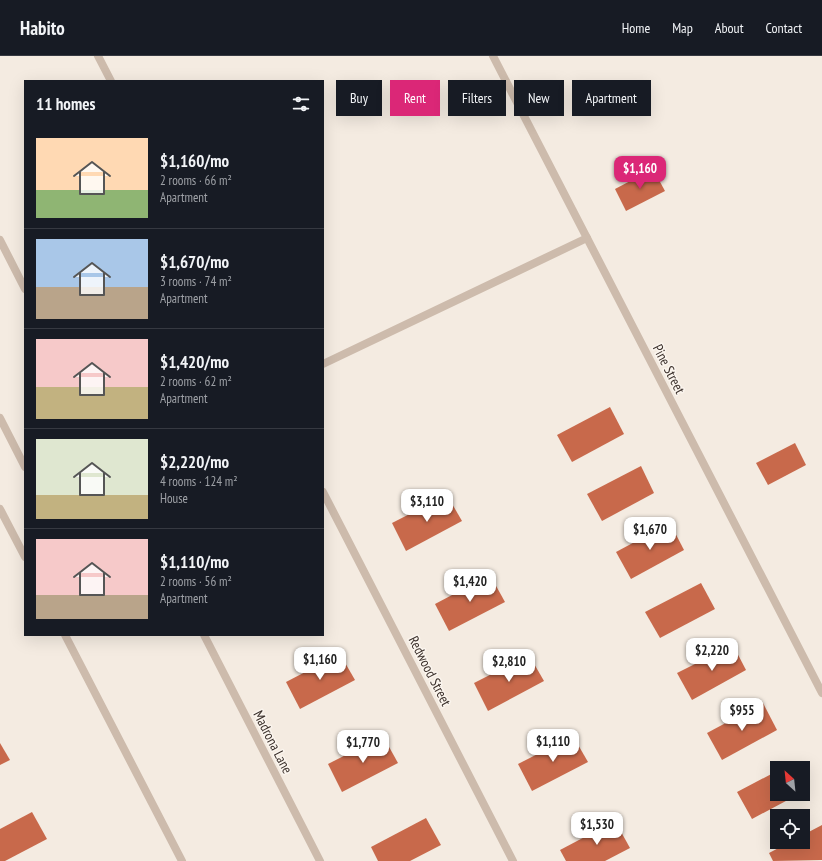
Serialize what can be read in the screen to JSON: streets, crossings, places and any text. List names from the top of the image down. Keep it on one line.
{"streets":{"lane":["Pine Street","Redwood Street","Madrona Lane"]},"north":"top left","page":{"header":"Habito","nav":["Home","Map","About","Contact"],"chip":["Buy","Rent","Filters","New","Apartment"],"heading":"11 homes","list":[{"name":"$1,160/mo","note":"2 rooms · 66 m² · Apartment"},{"name":"$1,670/mo","note":"3 rooms · 74 m² · Apartment"},{"name":"$1,420/mo","note":"2 rooms · 62 m² · Apartment"},{"name":"$2,220/mo","note":"4 rooms · 124 m² · House"},{"name":"$1,110/mo","note":"2 rooms · 56 m² · Apartment"}],"price":["$1,160","$3,110","$1,670","$1,420","$2,220","$1,160","$2,810","$955","$1,110","$1,770","$1,530"]}}
